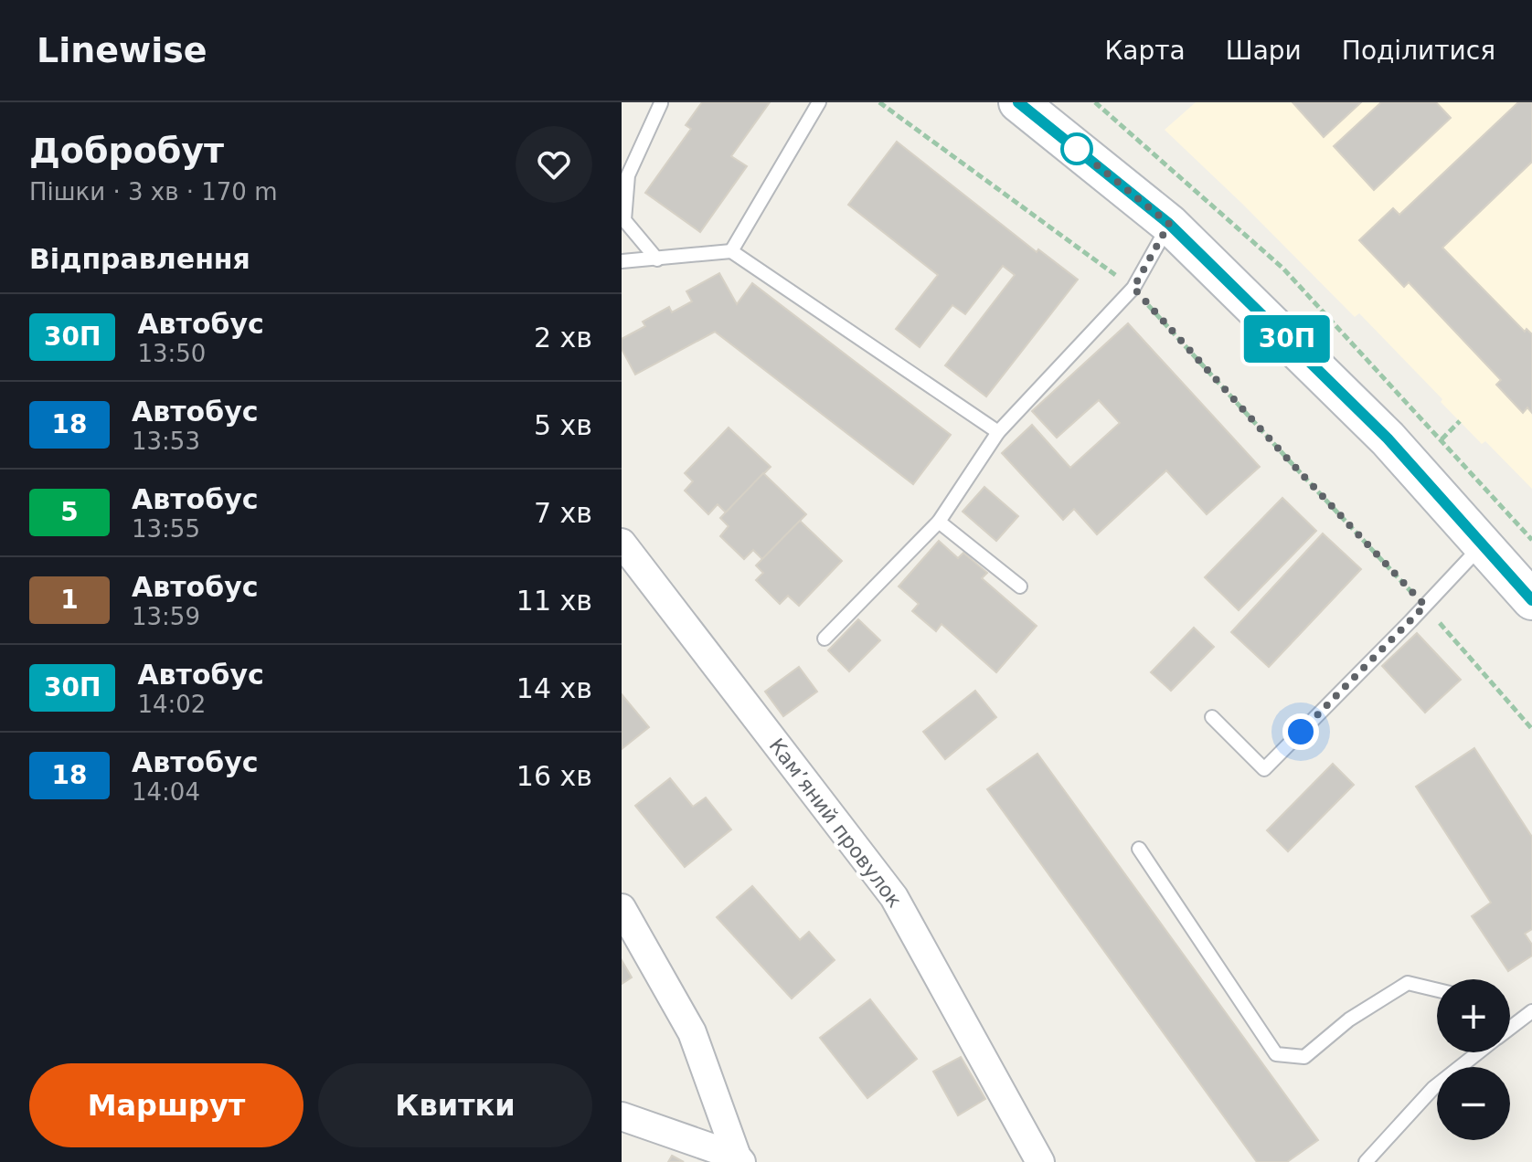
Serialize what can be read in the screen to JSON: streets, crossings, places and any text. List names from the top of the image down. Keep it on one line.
{"streets":{"street":["Камʼяний провулок"]},"lines":["bus line 30П"],"page":{"header":"Linewise","nav":["Карта","Шари","Поділитися"],"heading":[["Добробут","Пішки · 3 хв · 170 m"],"Відправлення"],"on_map":"30П","list":[{"mark":"30П","name":"Автобус","note":"13:50","value":"2 хв"},{"mark":"18","name":"Автобус","note":"13:53","value":"5 хв"},{"mark":"5","name":"Автобус","note":"13:55","value":"7 хв"},{"mark":"1","name":"Автобус","note":"13:59","value":"11 хв"},{"mark":"30П","name":"Автобус","note":"14:02","value":"14 хв"},{"mark":"18","name":"Автобус","note":"14:04","value":"16 хв"}],"map_buttons":["+","−"],"buttons":["Маршрут","Квитки"]}}
